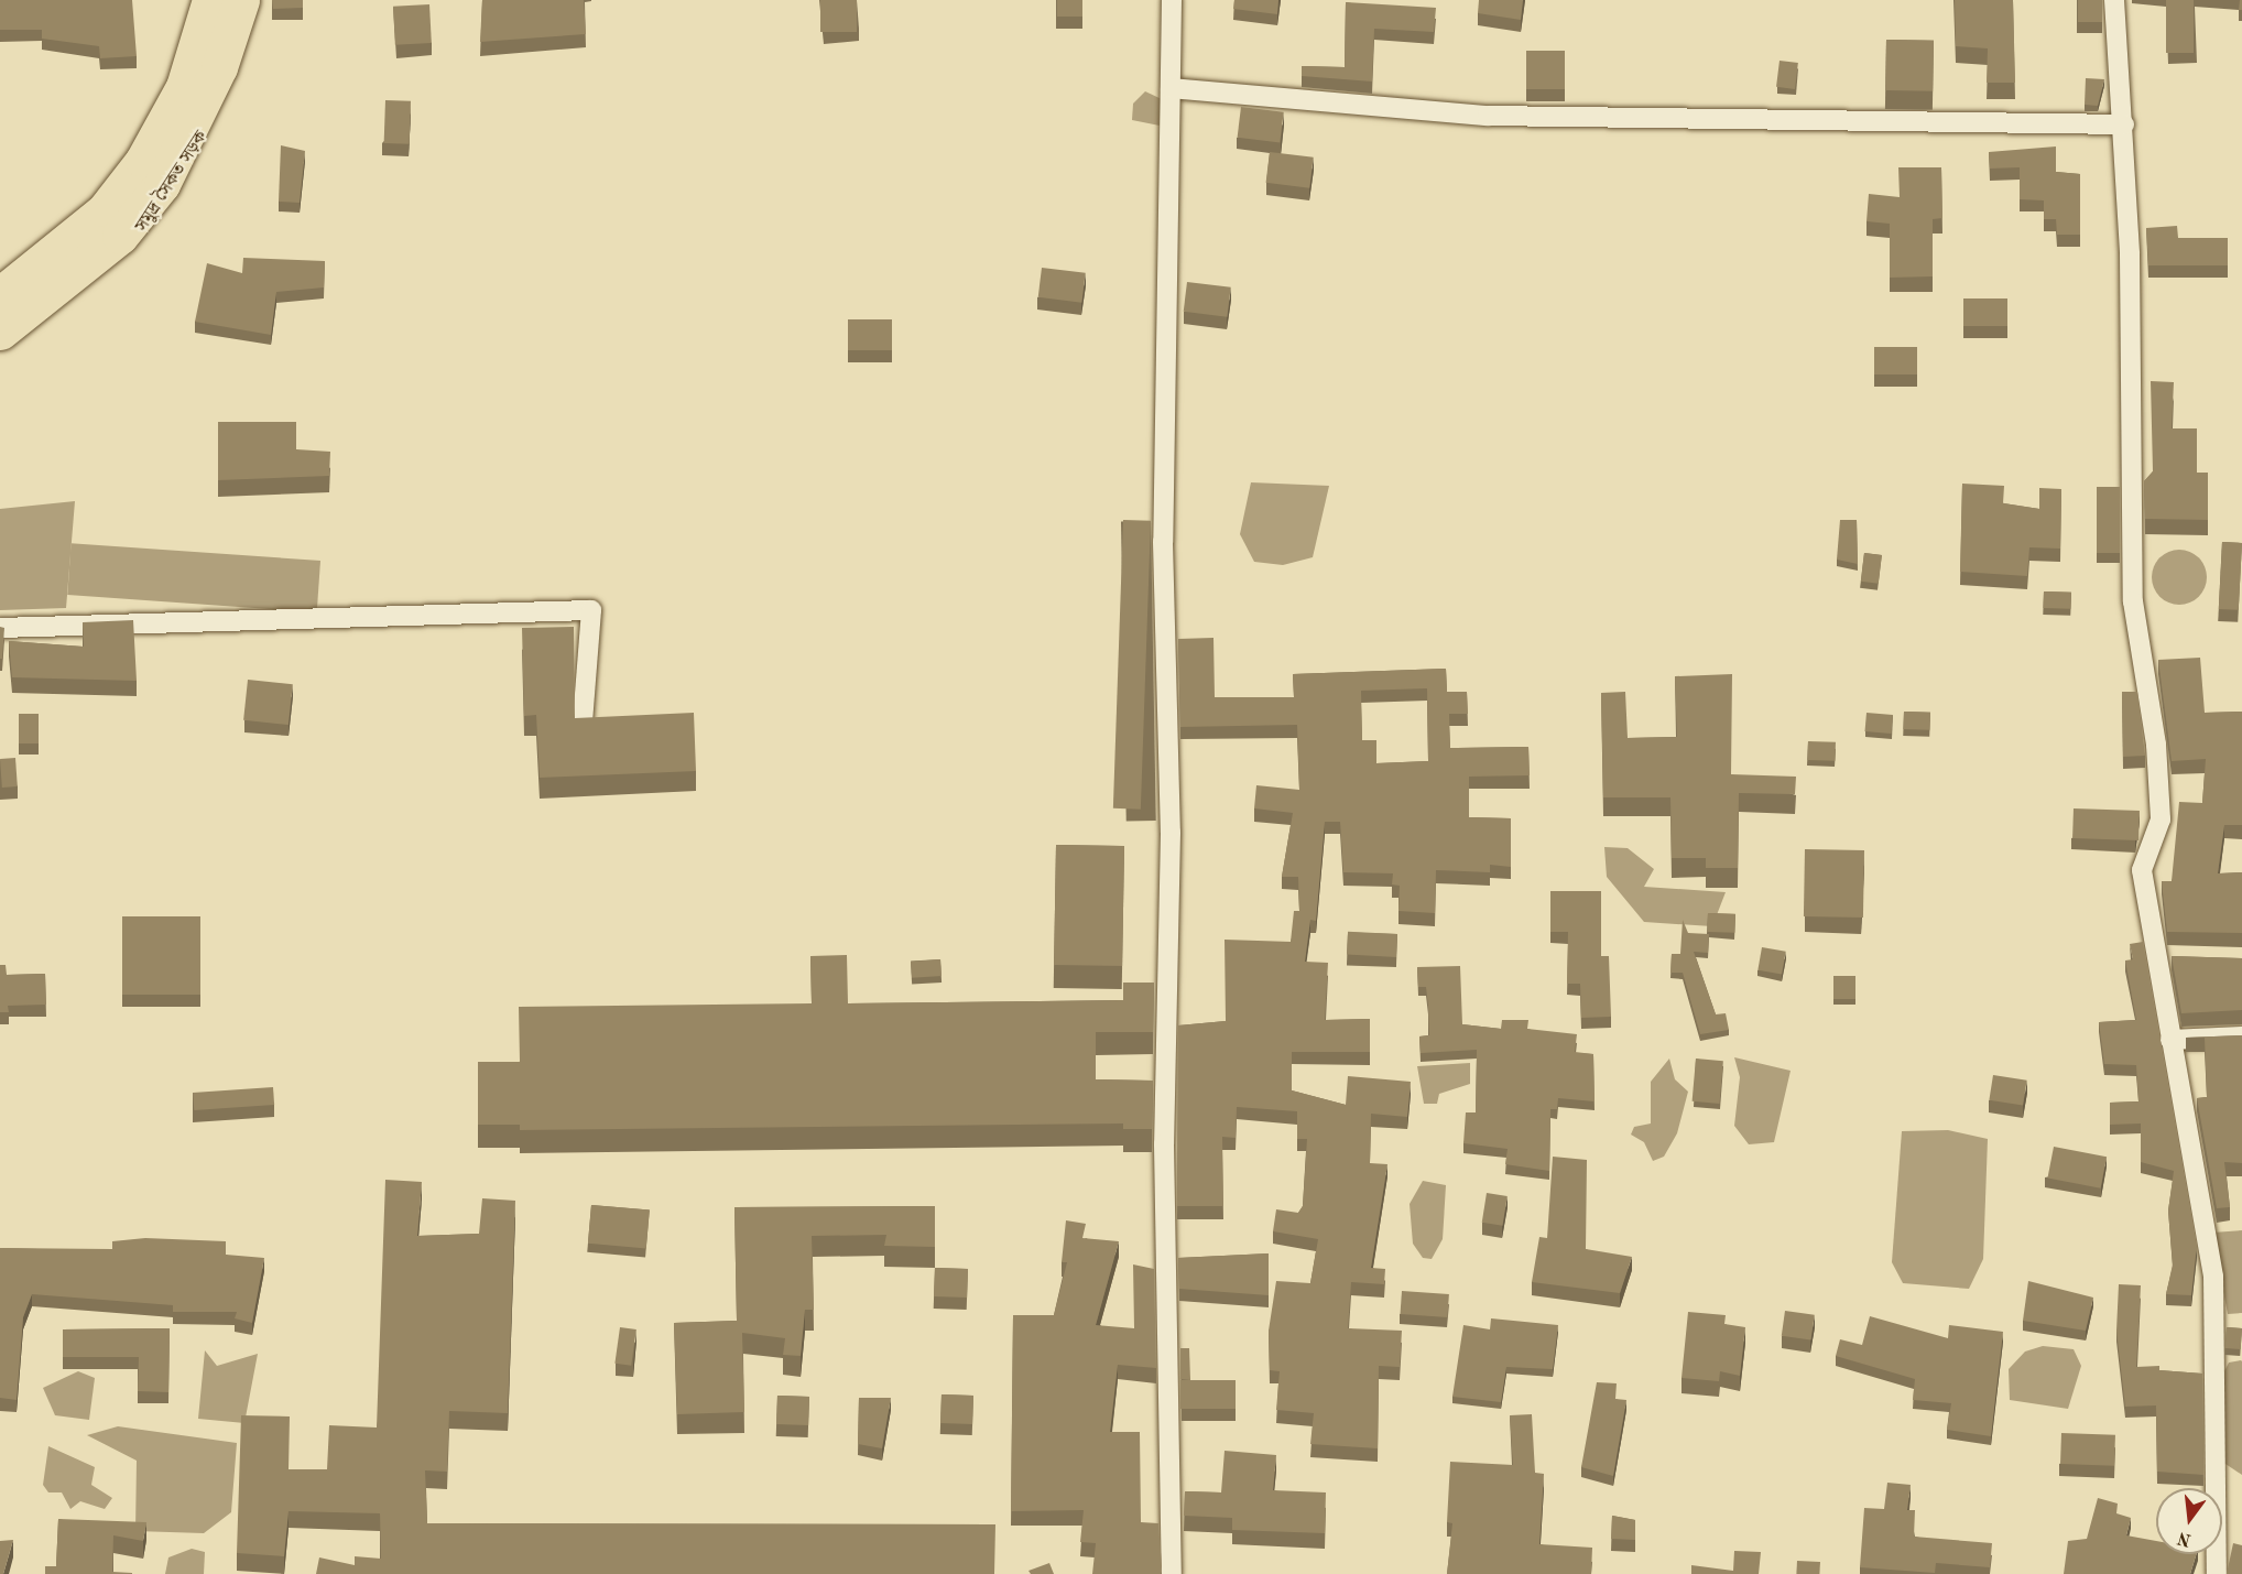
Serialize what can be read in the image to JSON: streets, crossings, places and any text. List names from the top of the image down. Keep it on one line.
{"streets":{"main road":["সমুদ্র সৈকত সড়ক"]},"north":"bottom"}
